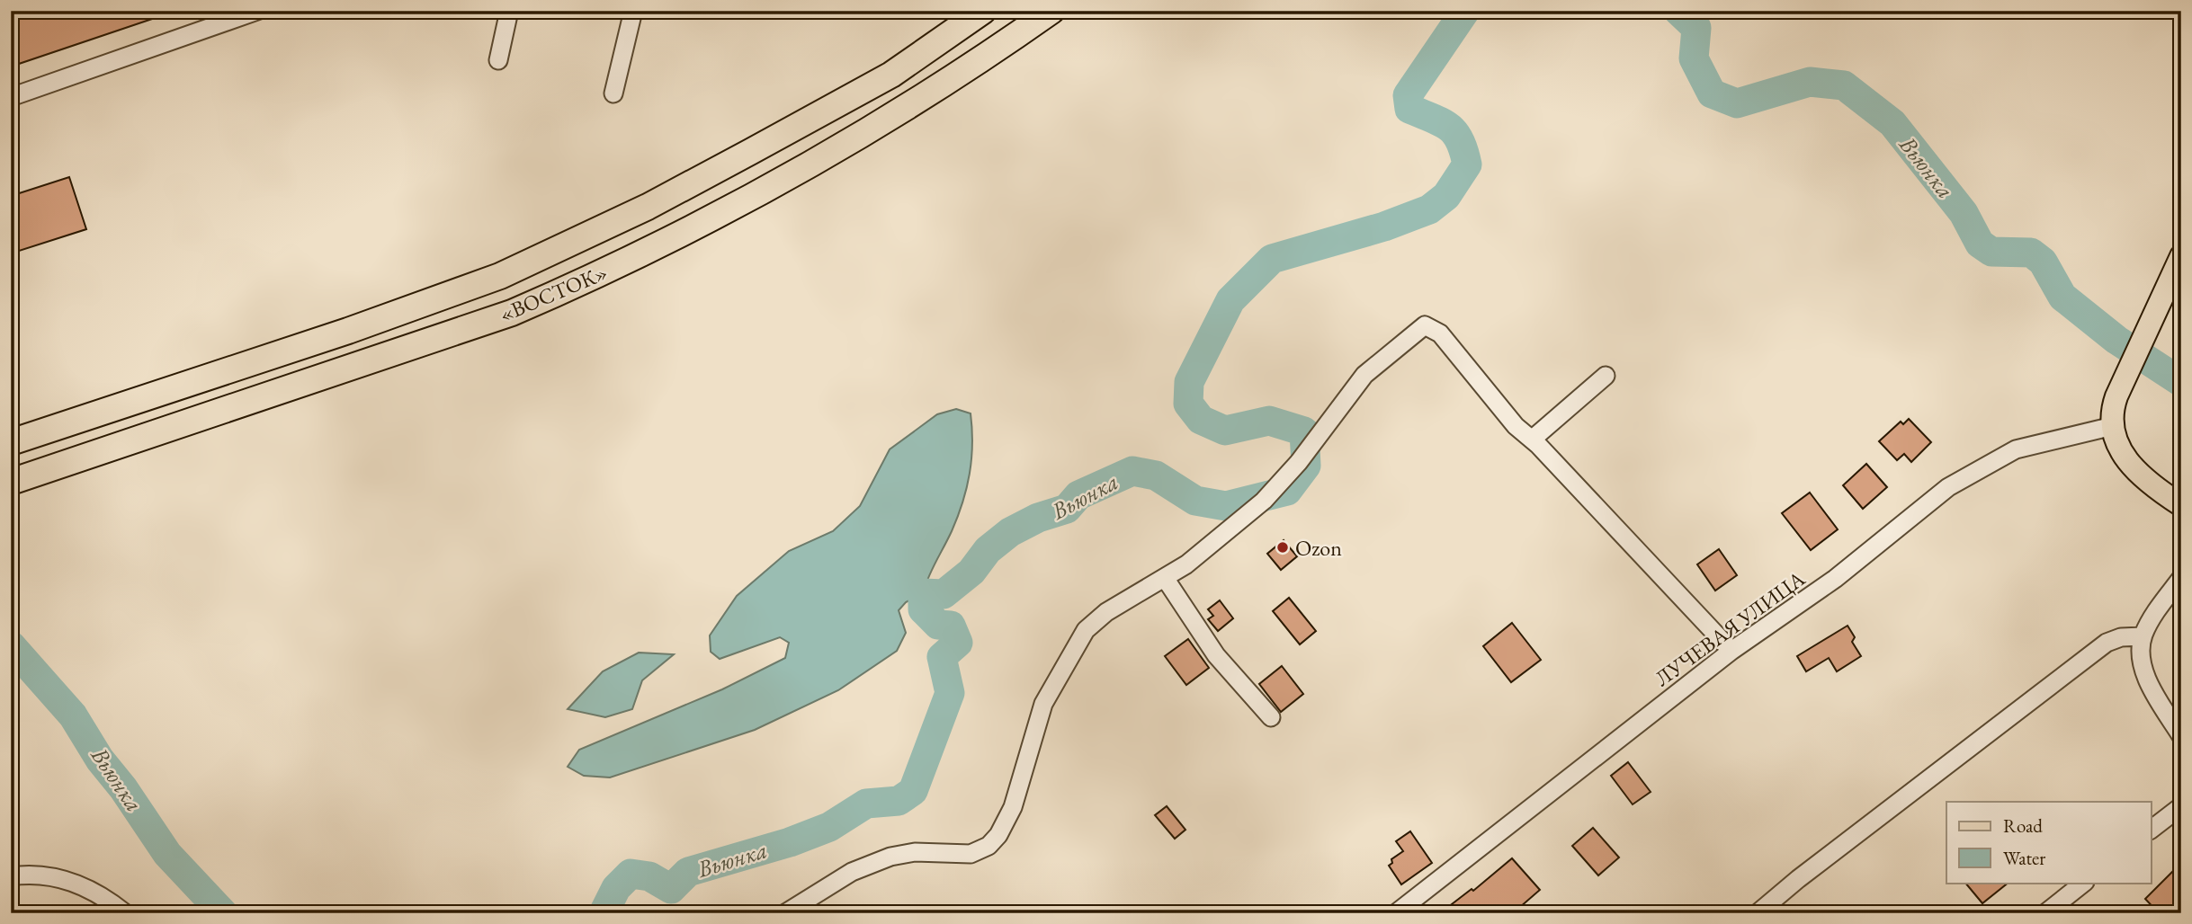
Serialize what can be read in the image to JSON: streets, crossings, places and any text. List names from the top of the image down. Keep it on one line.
{"streets":{"highway":["«ВОСТОК»"],"street":["ЛУЧЕВАЯ УЛИЦА"]},"water":["Вьюнка"],"places":["Ozon"],"legend":["Road","Water"]}
